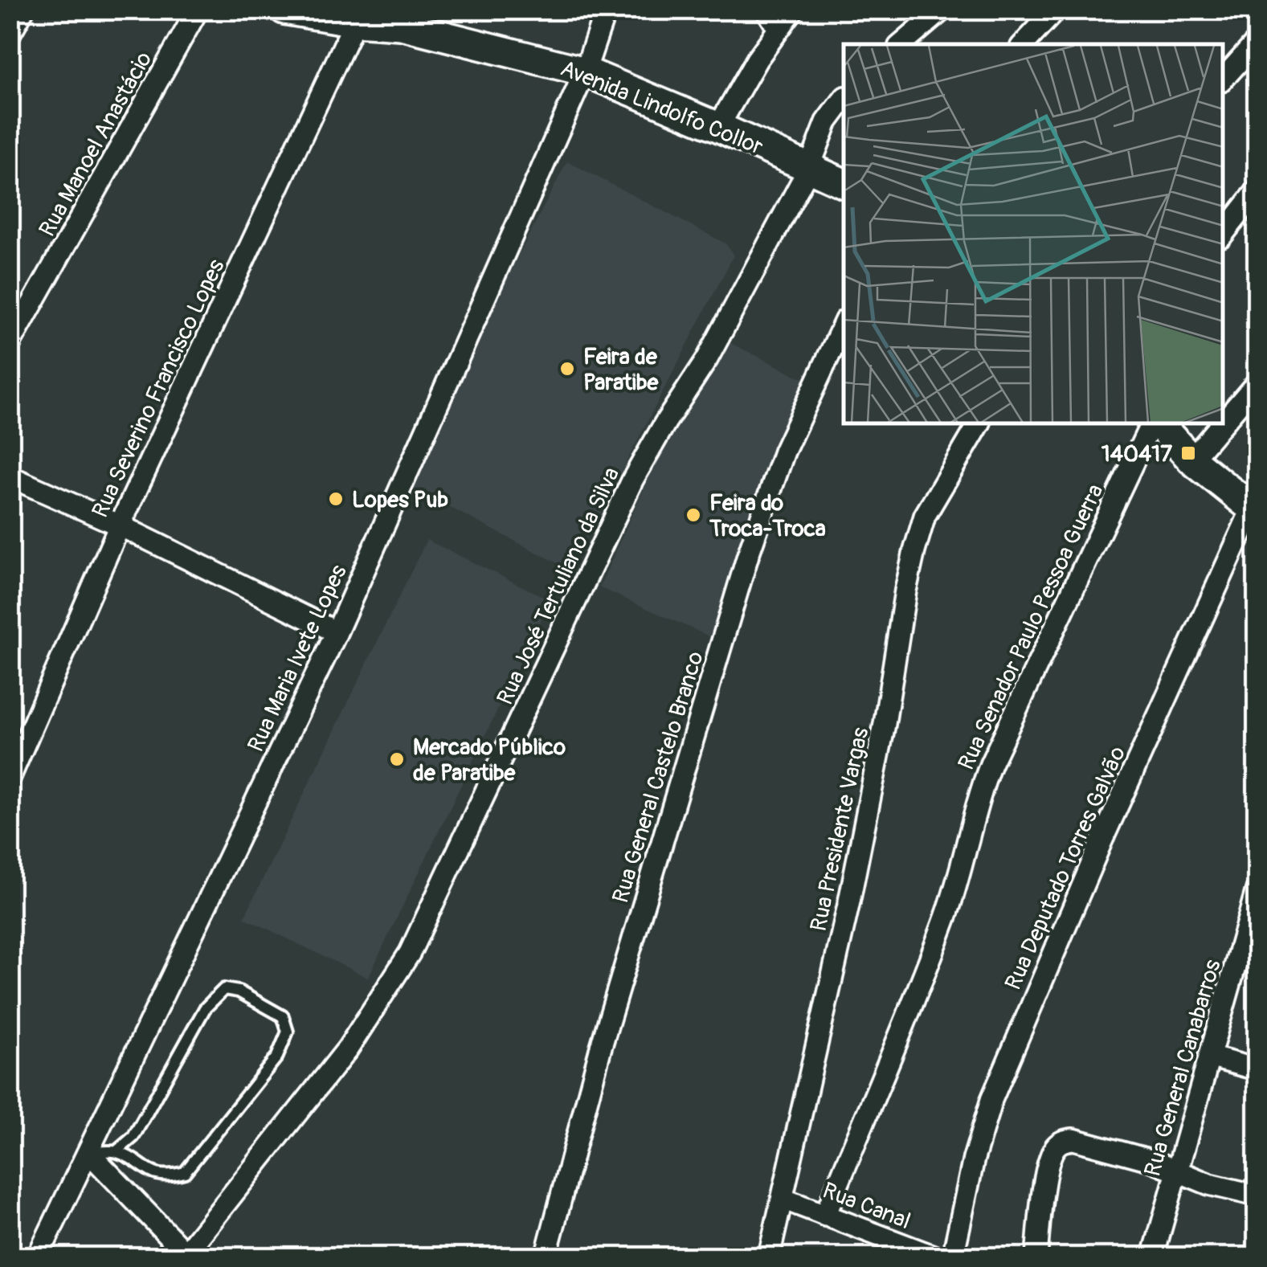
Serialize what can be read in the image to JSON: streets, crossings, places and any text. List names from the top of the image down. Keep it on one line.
{"streets":{"main road":["Avenida Lindolfo Collor"],"street":["Rua Manoel Anastácio","Rua Severino Francisco Lopes","Rua José Tertuliano da Silva","Rua Senador Paulo Pessoa Guerra","Rua Maria Ivete Lopes","Rua General Castelo Branco","Rua Presidente Vargas","Rua Deputado Torres Galvão","Rua General Canabarros","Rua Canal"]},"crossings":[["Avenida Lindolfo Collor","Rua Severino Francisco Lopes"],["Avenida Lindolfo Collor","Rua José Tertuliano da Silva"],["Avenida Lindolfo Collor","Rua Maria Ivete Lopes"],["Rua Senador Paulo Pessoa Guerra","Rua Canal"],["Rua Presidente Vargas","Rua Canal"]],"places":{"other":["Feira de Paratibe","Lopes Pub","Feira do Troca-Troca","Mercado Público de Paratibe"],"transit":["140417"]}}
